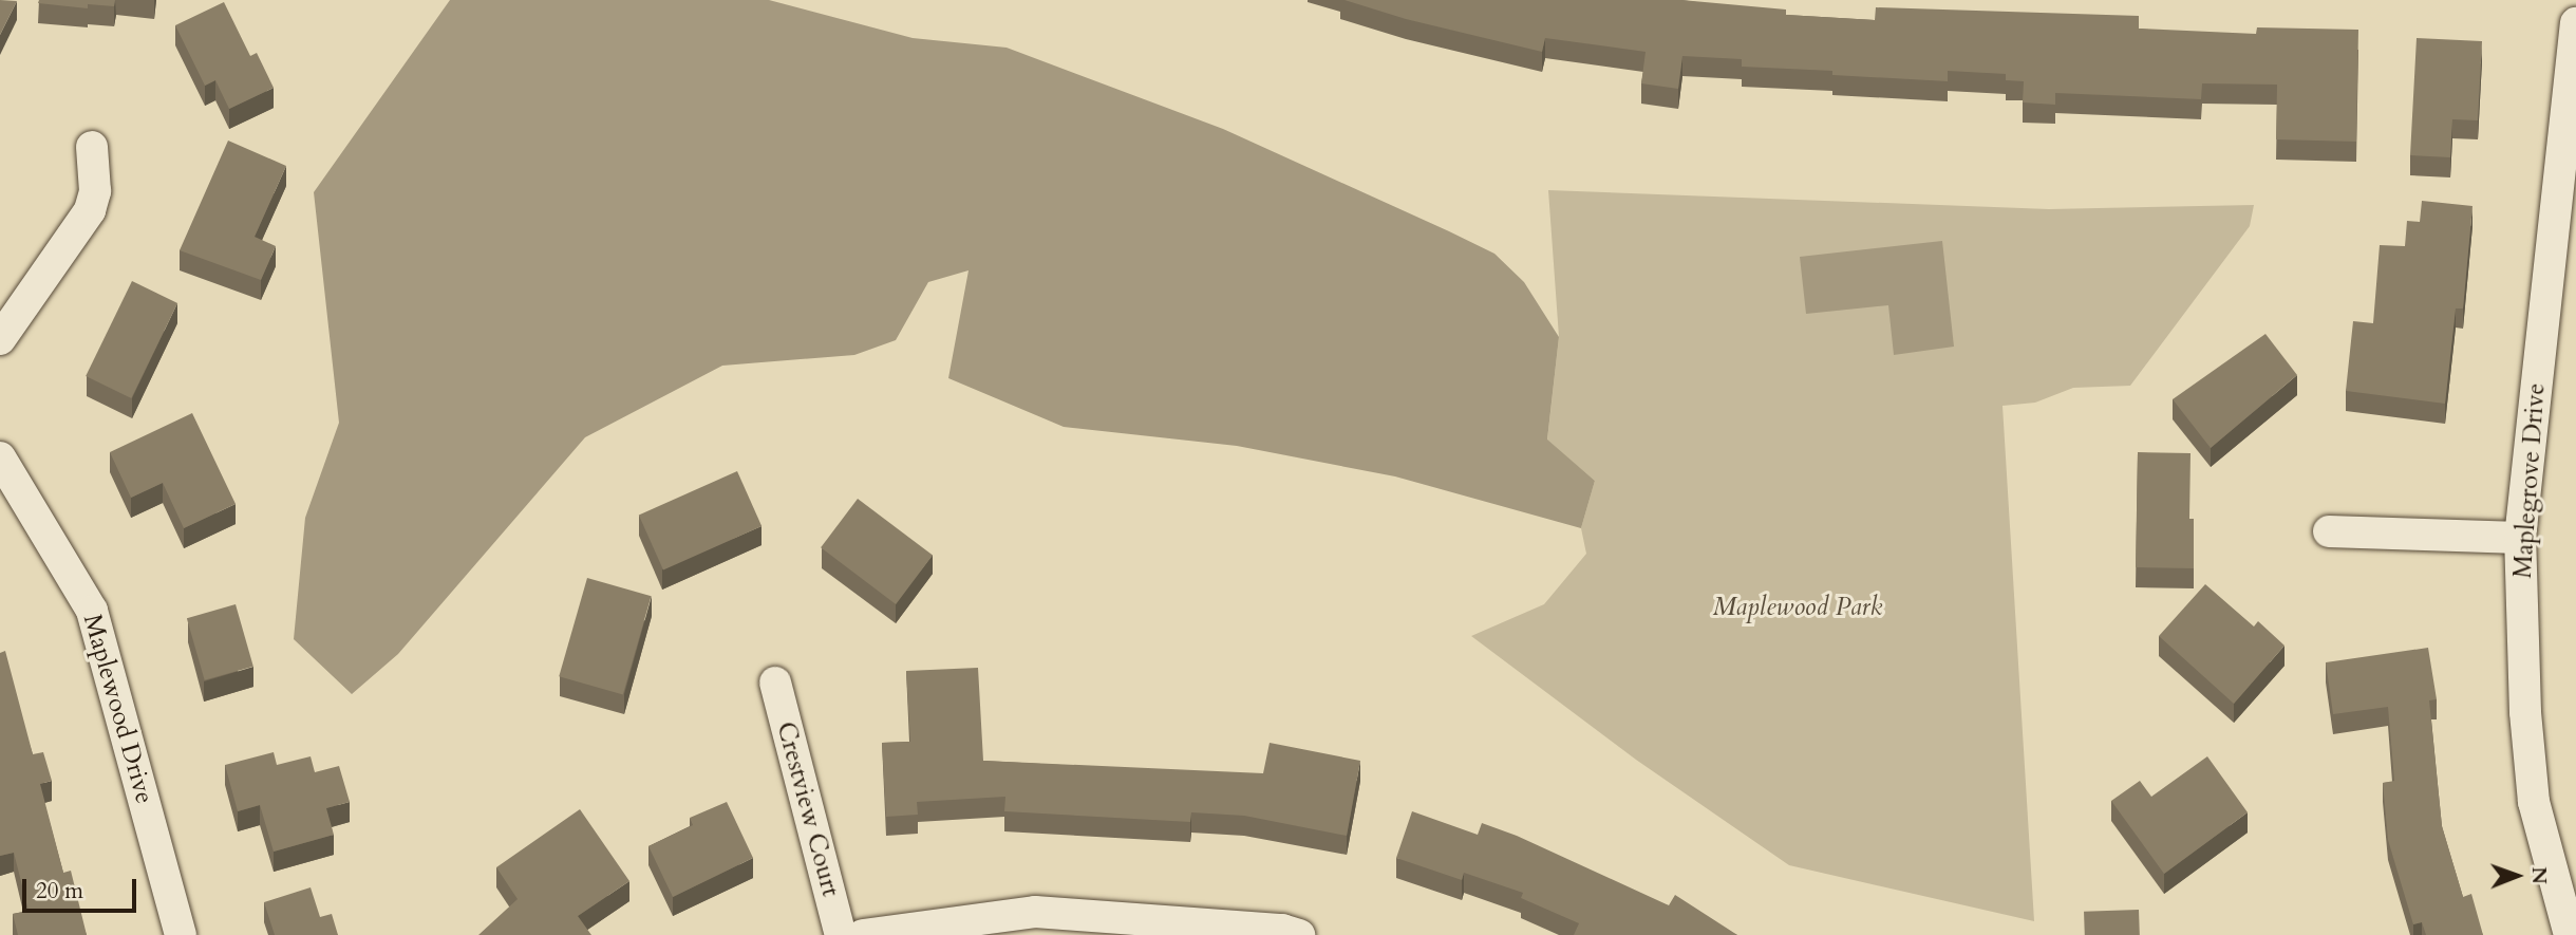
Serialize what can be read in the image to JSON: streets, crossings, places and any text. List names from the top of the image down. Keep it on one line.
{"streets":{"street":["Maplegrove Drive","Maplewood Drive","Crestview Court"]},"parks":["Maplewood Park"],"scale_bar":"20 m","north":"right"}
